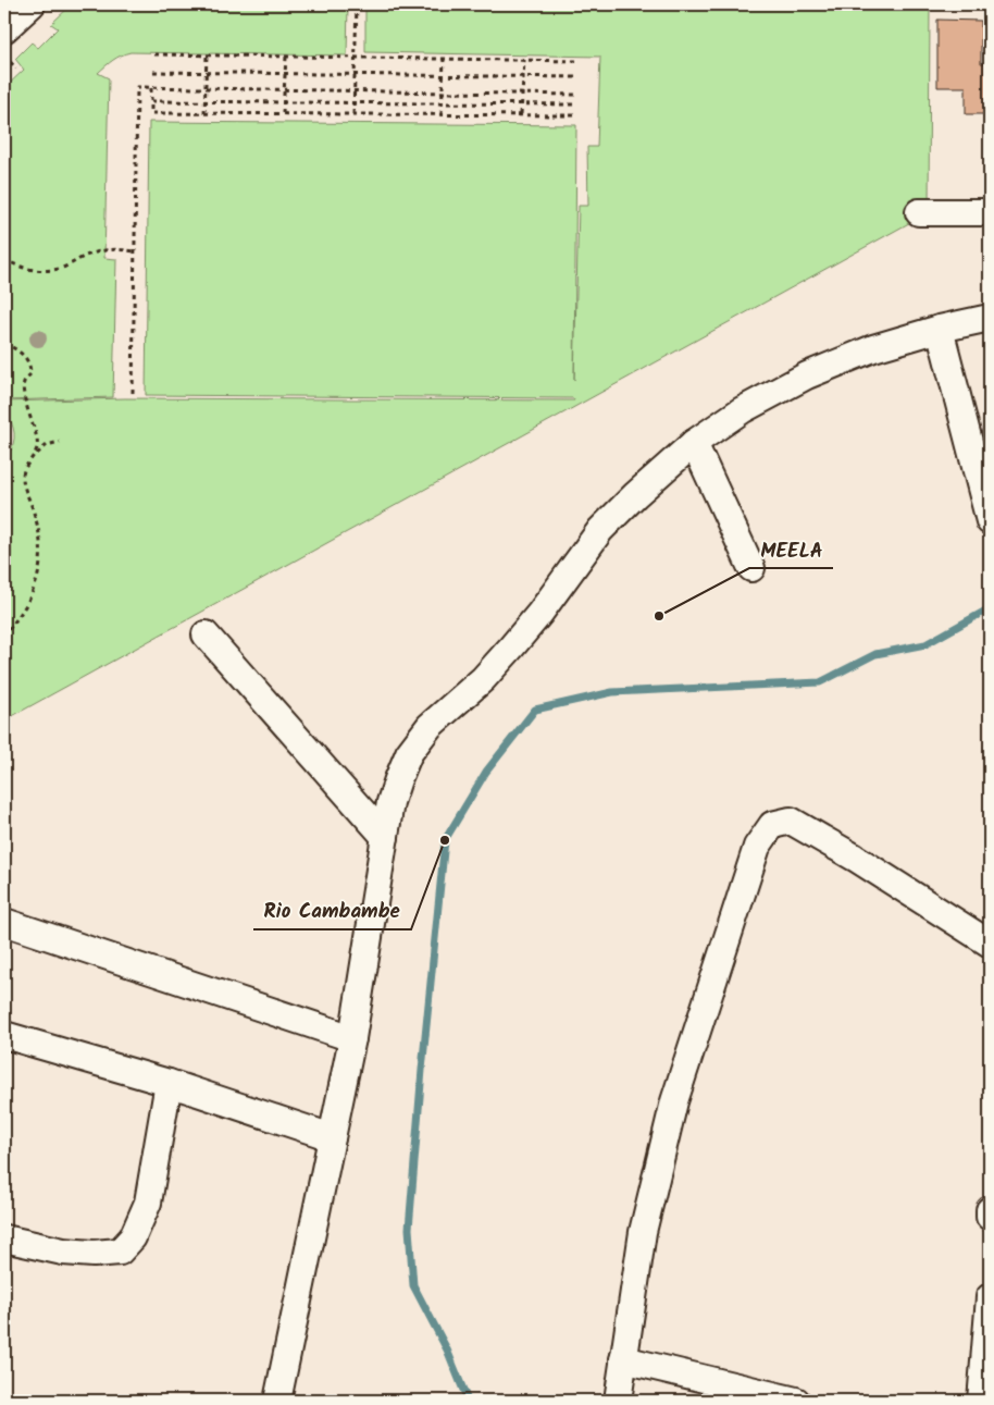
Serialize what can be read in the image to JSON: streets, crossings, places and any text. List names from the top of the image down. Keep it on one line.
{"places":["MEELA","Rio Cambambe"]}
